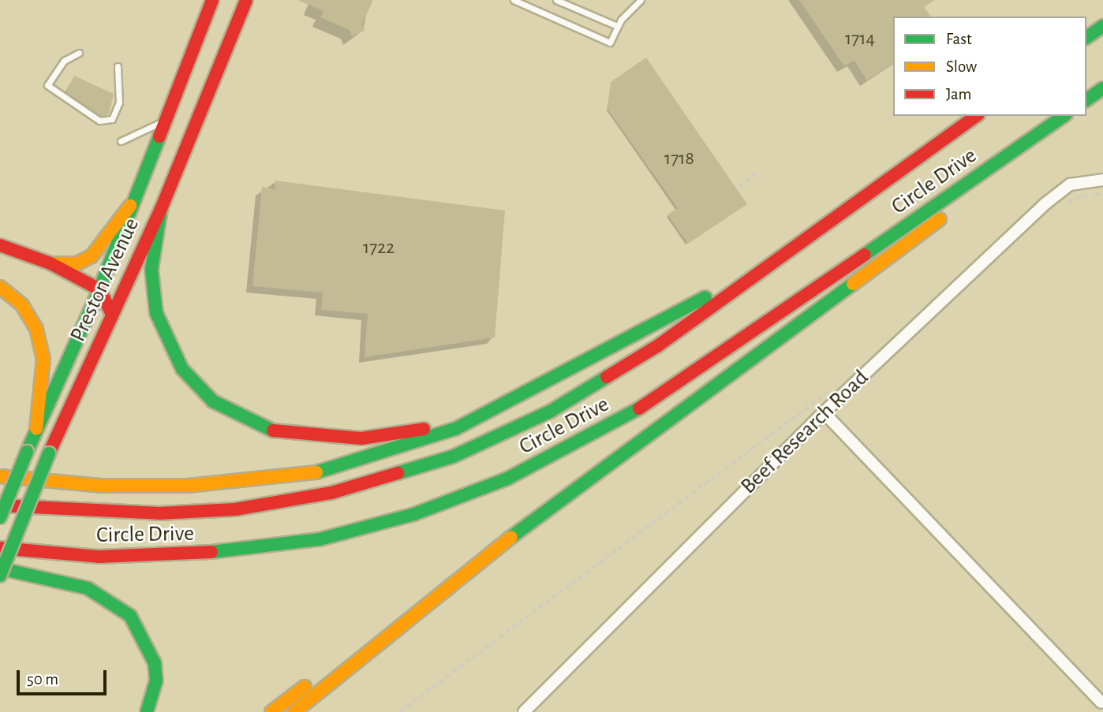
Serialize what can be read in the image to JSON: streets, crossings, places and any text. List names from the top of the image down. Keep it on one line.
{"streets":{"main road":["Circle Drive","Preston Avenue"],"street":["Beef Research Road"]},"house_numbers":["1714","1718","1722"],"legend":["Fast","Slow","Jam"],"scale_bar":"50 m"}
